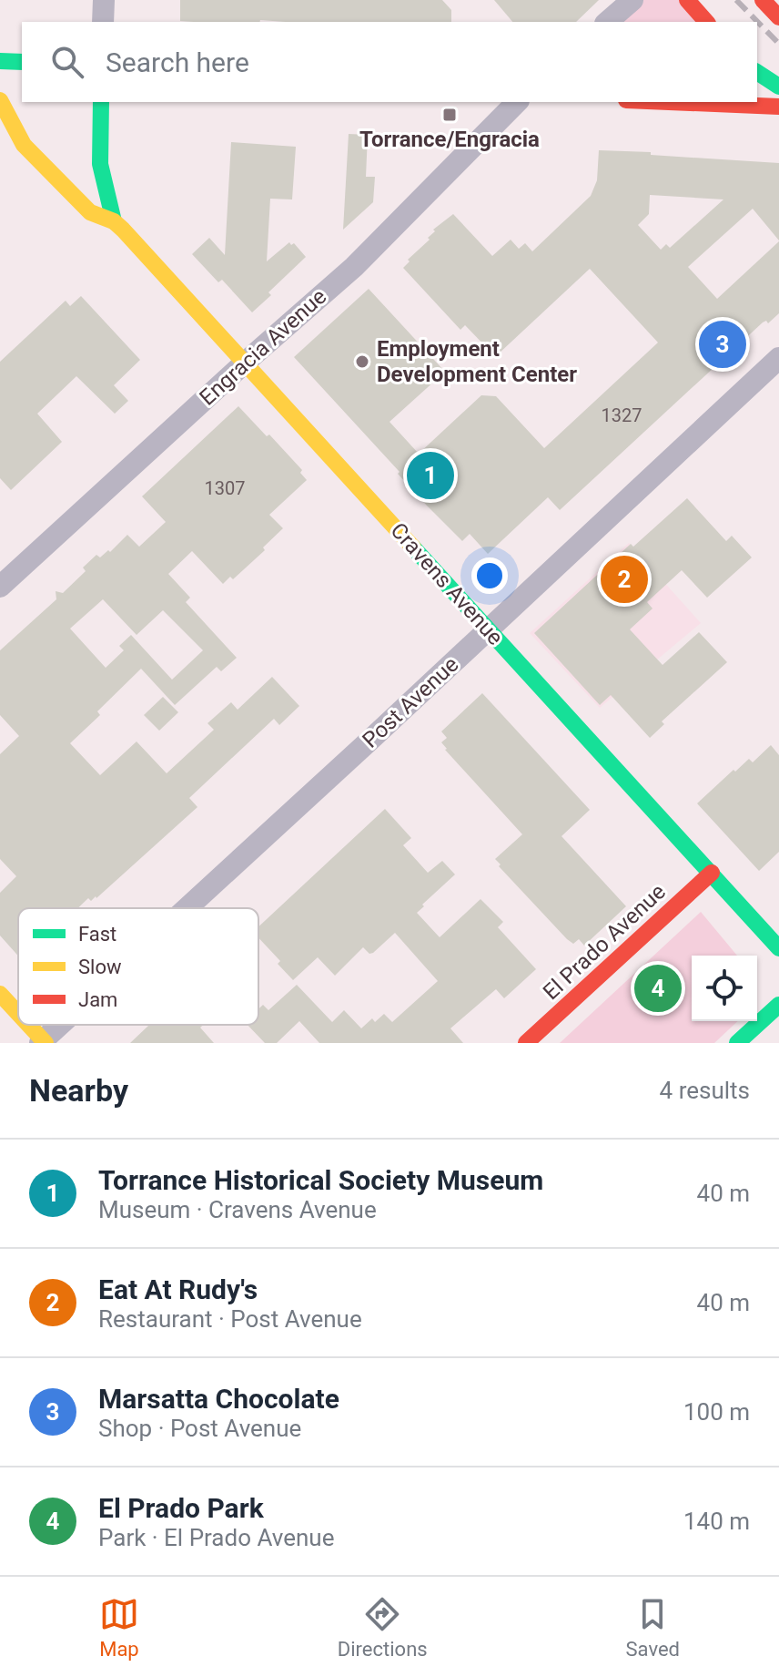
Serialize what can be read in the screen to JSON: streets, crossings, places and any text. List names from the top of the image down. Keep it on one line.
{"streets":{"street":["Engracia Avenue","Cravens Avenue","Post Avenue","El Prado Avenue"]},"crossings":[["Engracia Avenue","Cravens Avenue"],["Cravens Avenue","Post Avenue"],["Cravens Avenue","El Prado Avenue"]],"places":{"transit":["Torrance/Engracia"],"other":["Employment Development Center"]},"house_numbers":["1327","1307"],"legend":["Fast","Slow","Jam"],"page":{"search":"Search here","pins":["3","1","2","4"],"heading":["Nearby","4 results"],"list":[{"mark":"1","name":"Torrance Historical Society Museum","note":"Museum · Cravens Avenue","value":"40 m"},{"mark":"2","name":"Eat At Rudy's","note":"Restaurant · Post Avenue","value":"40 m"},{"mark":"3","name":"Marsatta Chocolate","note":"Shop · Post Avenue","value":"100 m"},{"mark":"4","name":"El Prado Park","note":"Park · El Prado Avenue","value":"140 m"}],"nav":["Map","Directions","Saved"]}}
